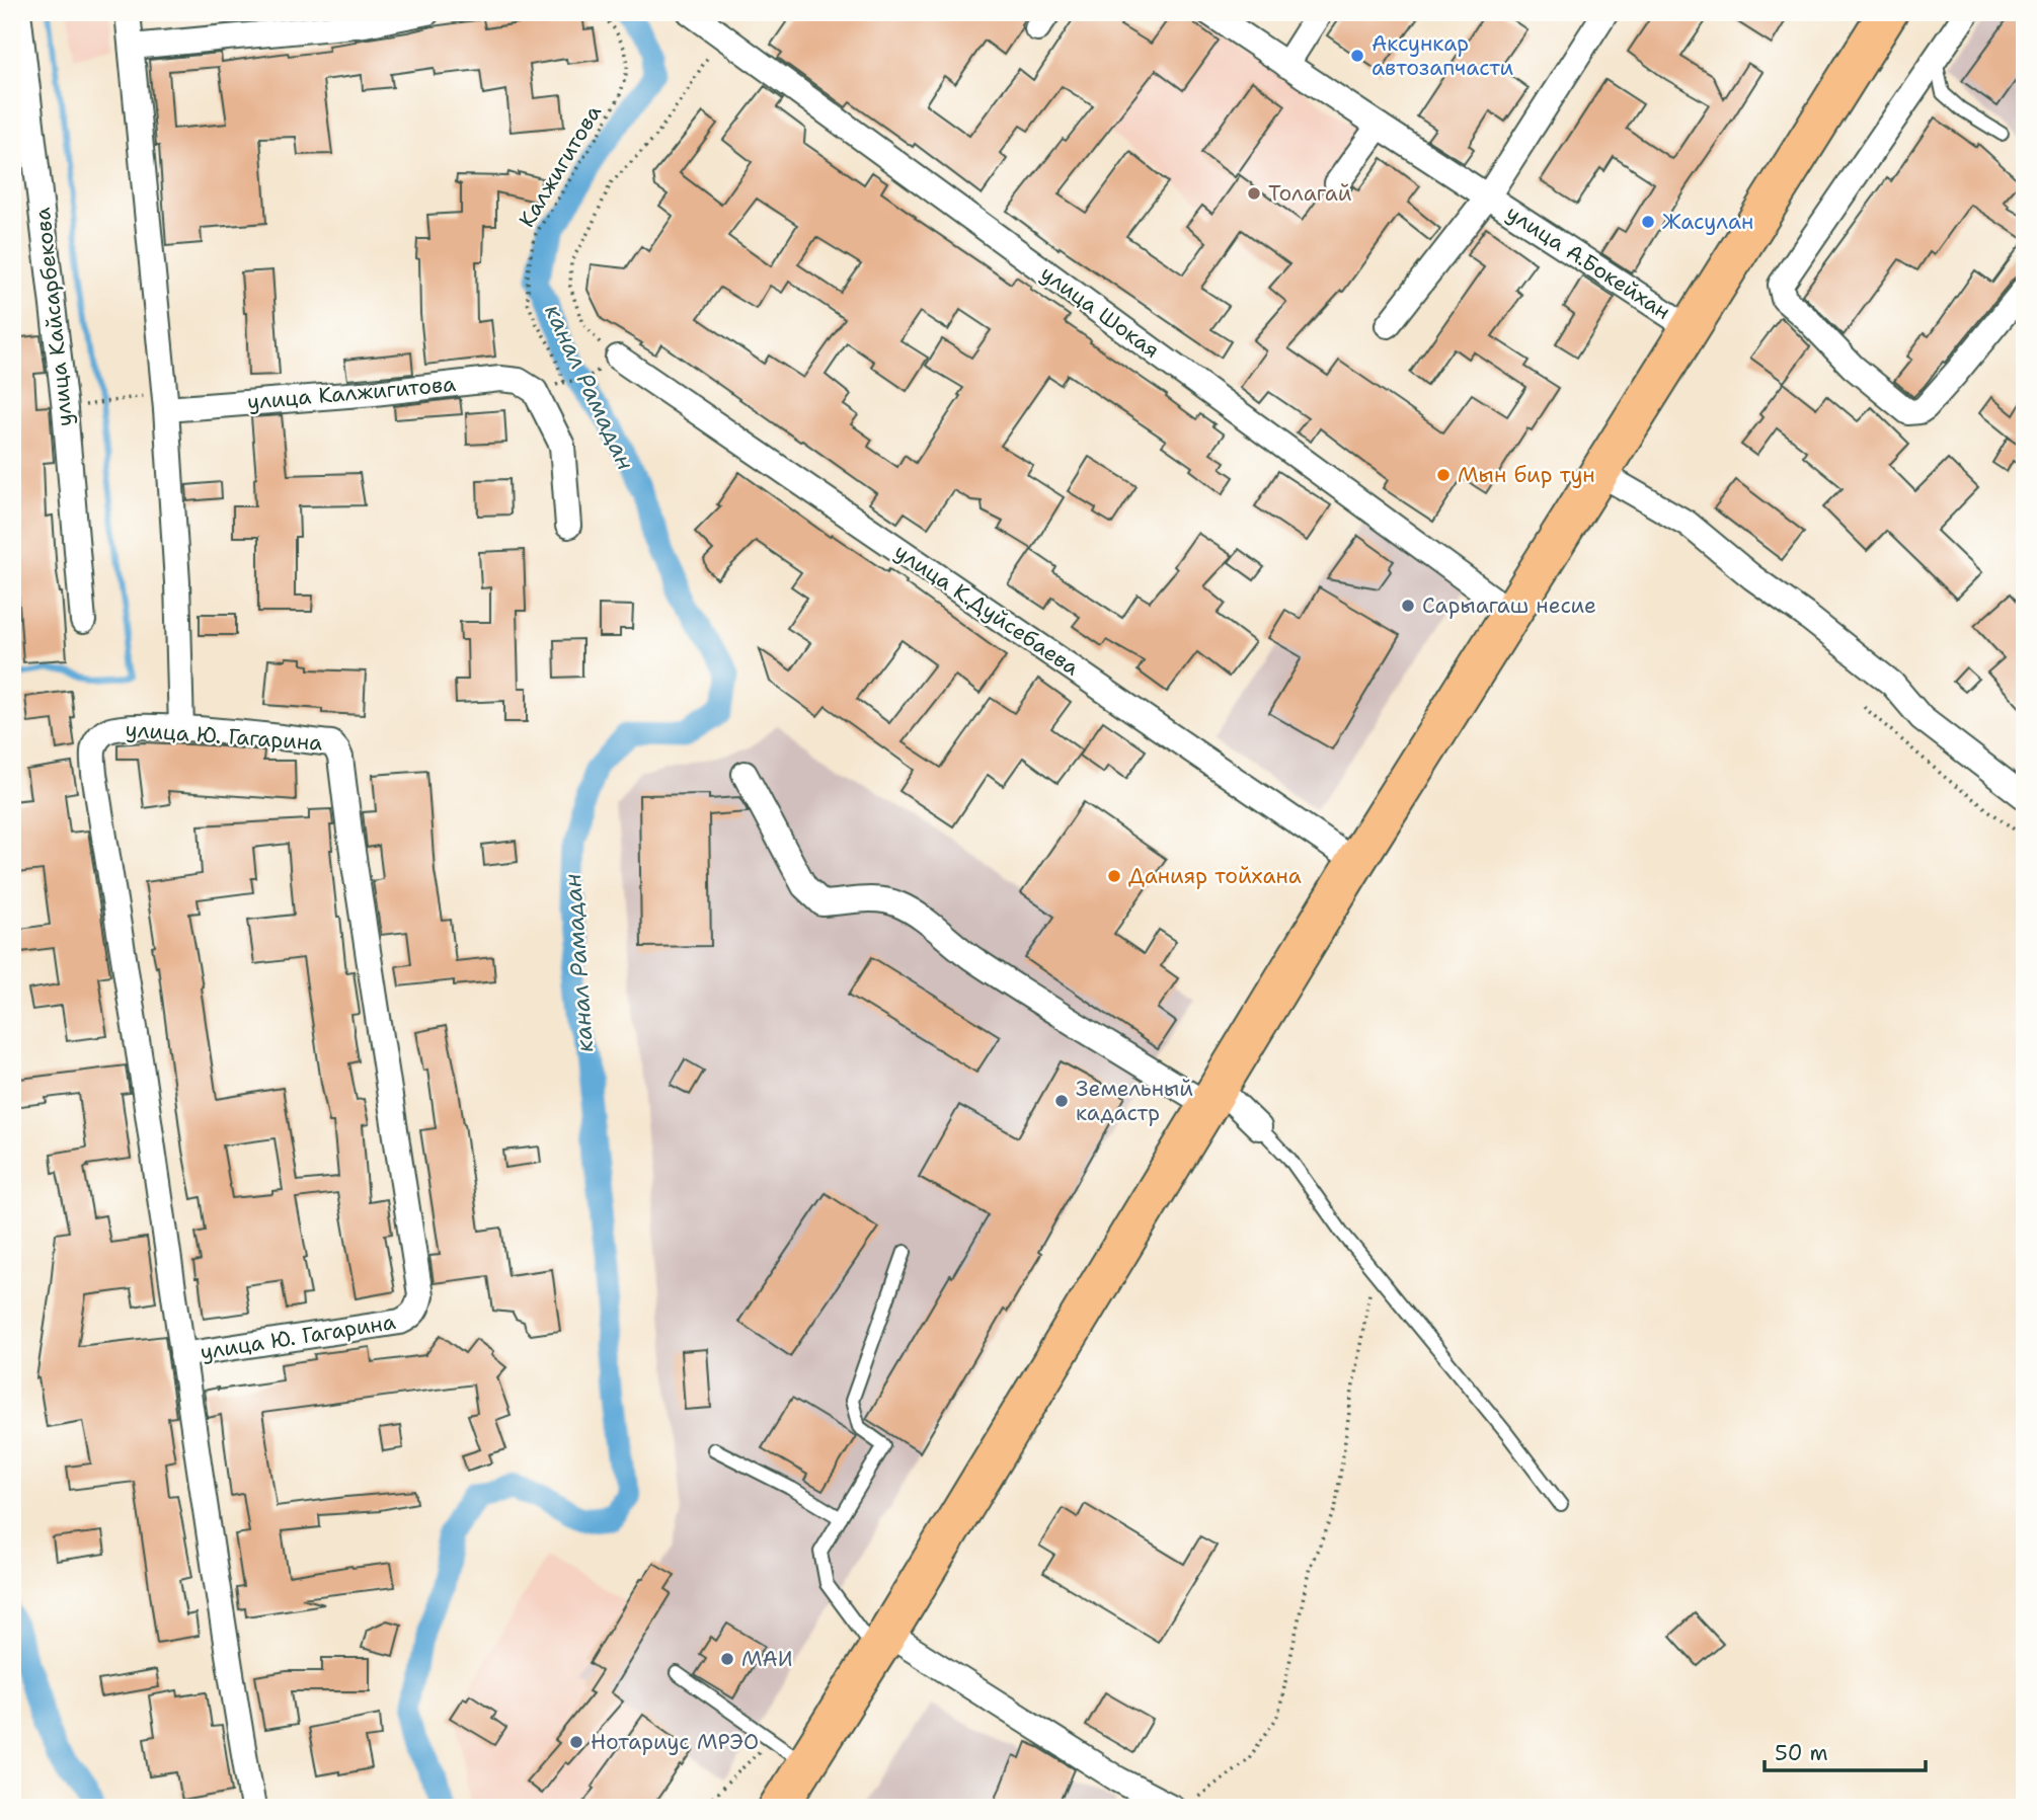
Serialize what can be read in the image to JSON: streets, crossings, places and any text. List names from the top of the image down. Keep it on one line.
{"streets":{"street":["улица А.Бокейхан","улица Шокая","улица Кайсарбекова","улица Калжигитова","улица К.Дуйсебаева","улица Ю. Гагарина"],"path":["Калжигитова"]},"water":["канал Рамадан"],"places":["Аксункар автозапчасти","Толагай","Жасулан","Мын бир тун","Сарыагаш несие","Данияр тойхана","Земельный кадастр","МАИ","Нотариус МРЭО"],"scale_bar":"50 m"}
